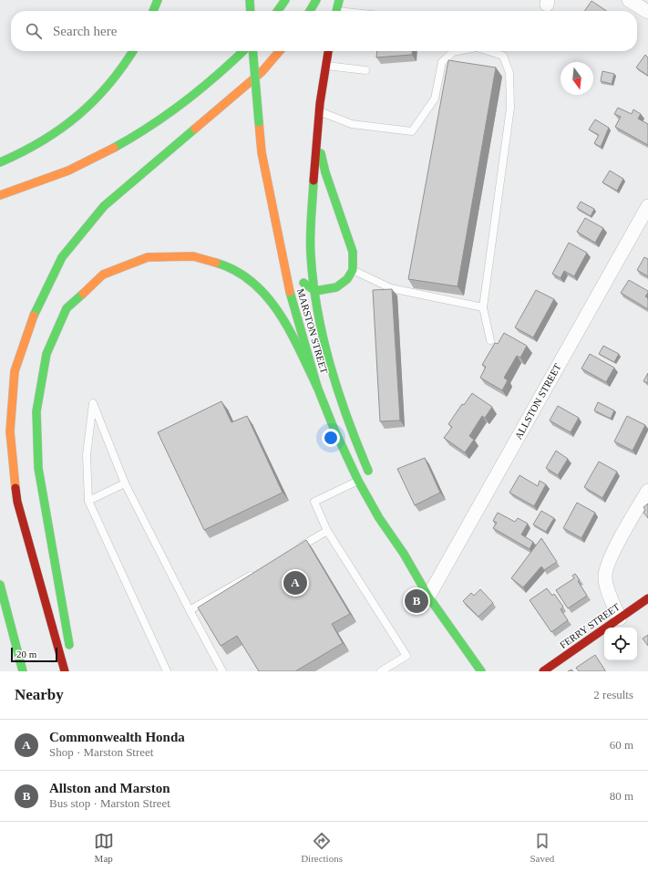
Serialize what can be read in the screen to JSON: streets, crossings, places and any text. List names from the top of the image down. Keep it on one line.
{"streets":{"main road":["MARSTON STREET","FERRY STREET"],"street":["ALLSTON STREET"]},"crossings":[["MARSTON STREET","ALLSTON STREET"]],"scale_bar":"20 m","north":"bottom","page":{"search":"Search here","pins":["A","B"],"scale":"20 m","heading":["Nearby","2 results"],"list":[{"mark":"A","name":"Commonwealth Honda","note":"Shop · Marston Street","value":"60 m"},{"mark":"B","name":"Allston and Marston","note":"Bus stop · Marston Street","value":"80 m"}],"nav":["Map","Directions","Saved"]}}
